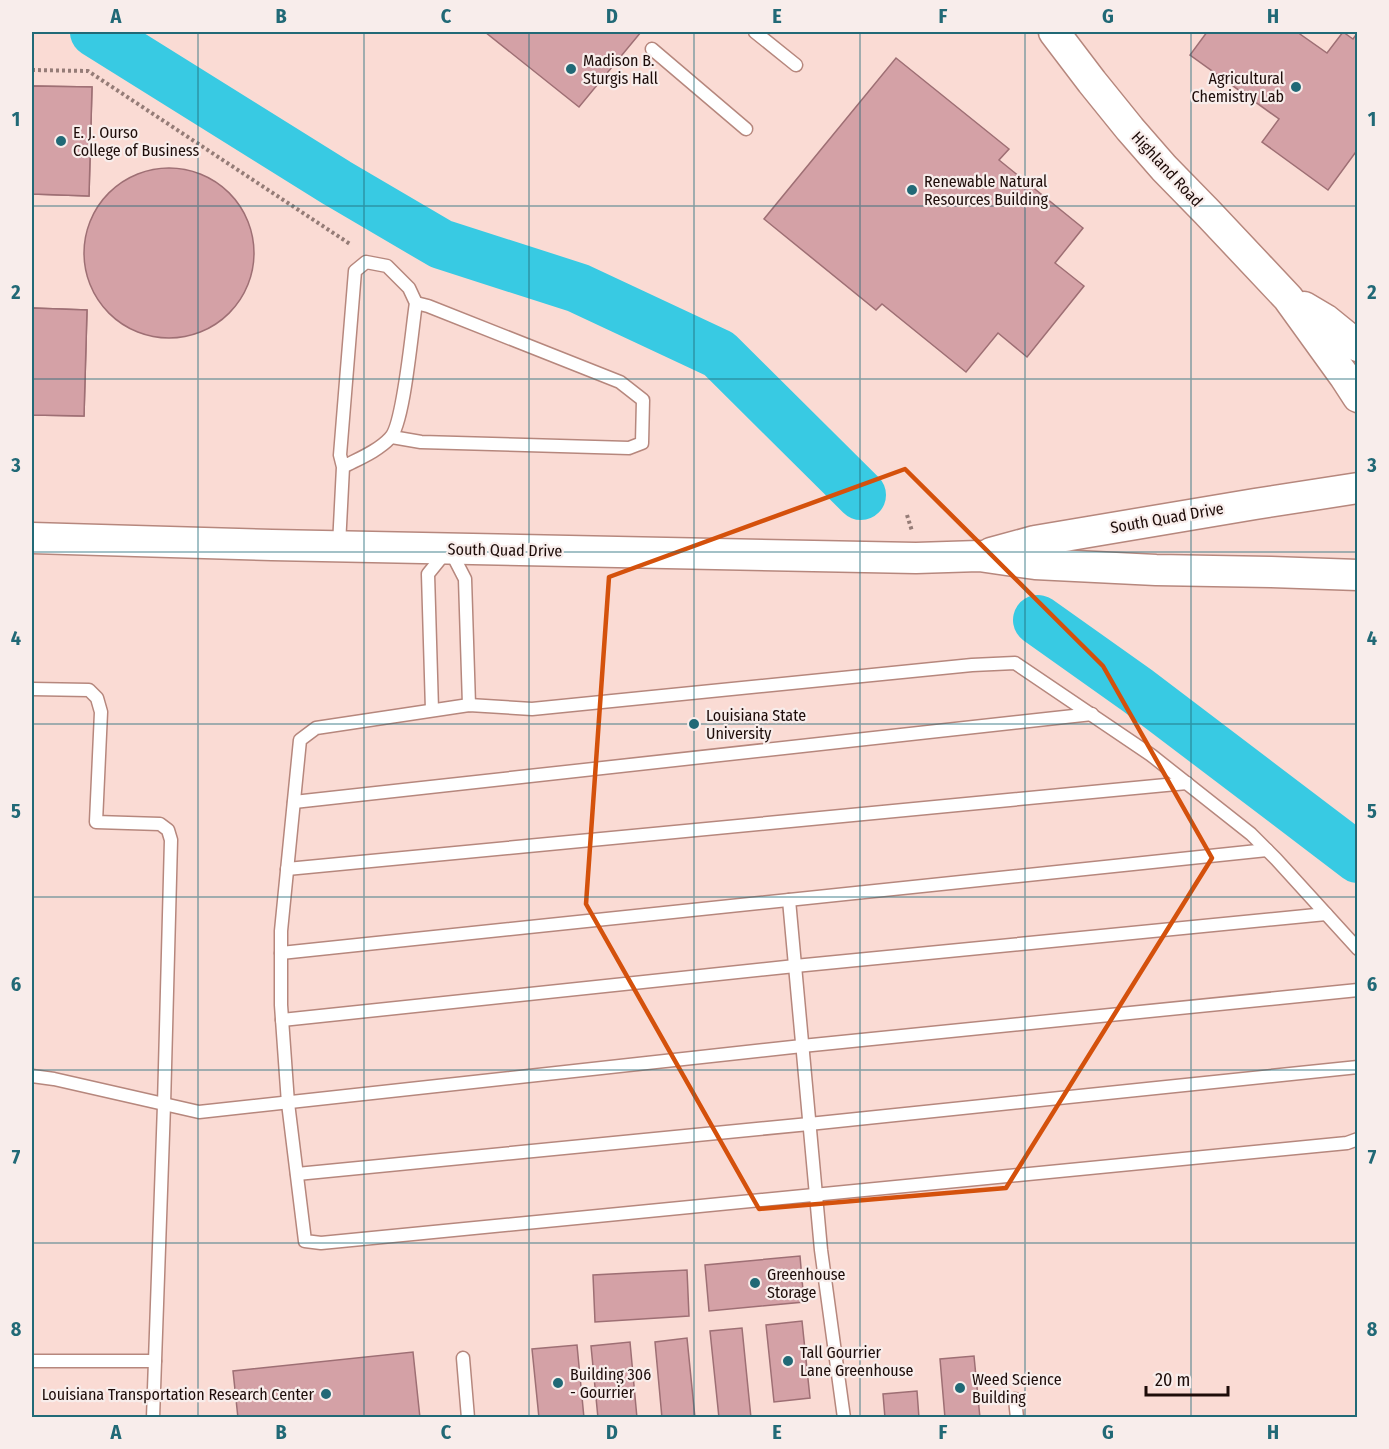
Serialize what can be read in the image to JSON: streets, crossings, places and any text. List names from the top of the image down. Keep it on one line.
{"streets":{"street":["Highland Road","South Quad Drive"]},"places":["Madison B. Sturgis Hall","Agricultural Chemistry Lab","E. J. Ourso College of Business","Renewable Natural Resources Building","Louisiana State University","Greenhouse Storage","Tall Gourrier Lane Greenhouse","Building 306 - Gourrier","Weed Science Building","Louisiana Transportation Research Center"],"scale_bar":"20 m","grid":{"columns":["A","B","C","D","E","F","G","H"],"rows":["1","2","3","4","5","6","7","8"]}}
